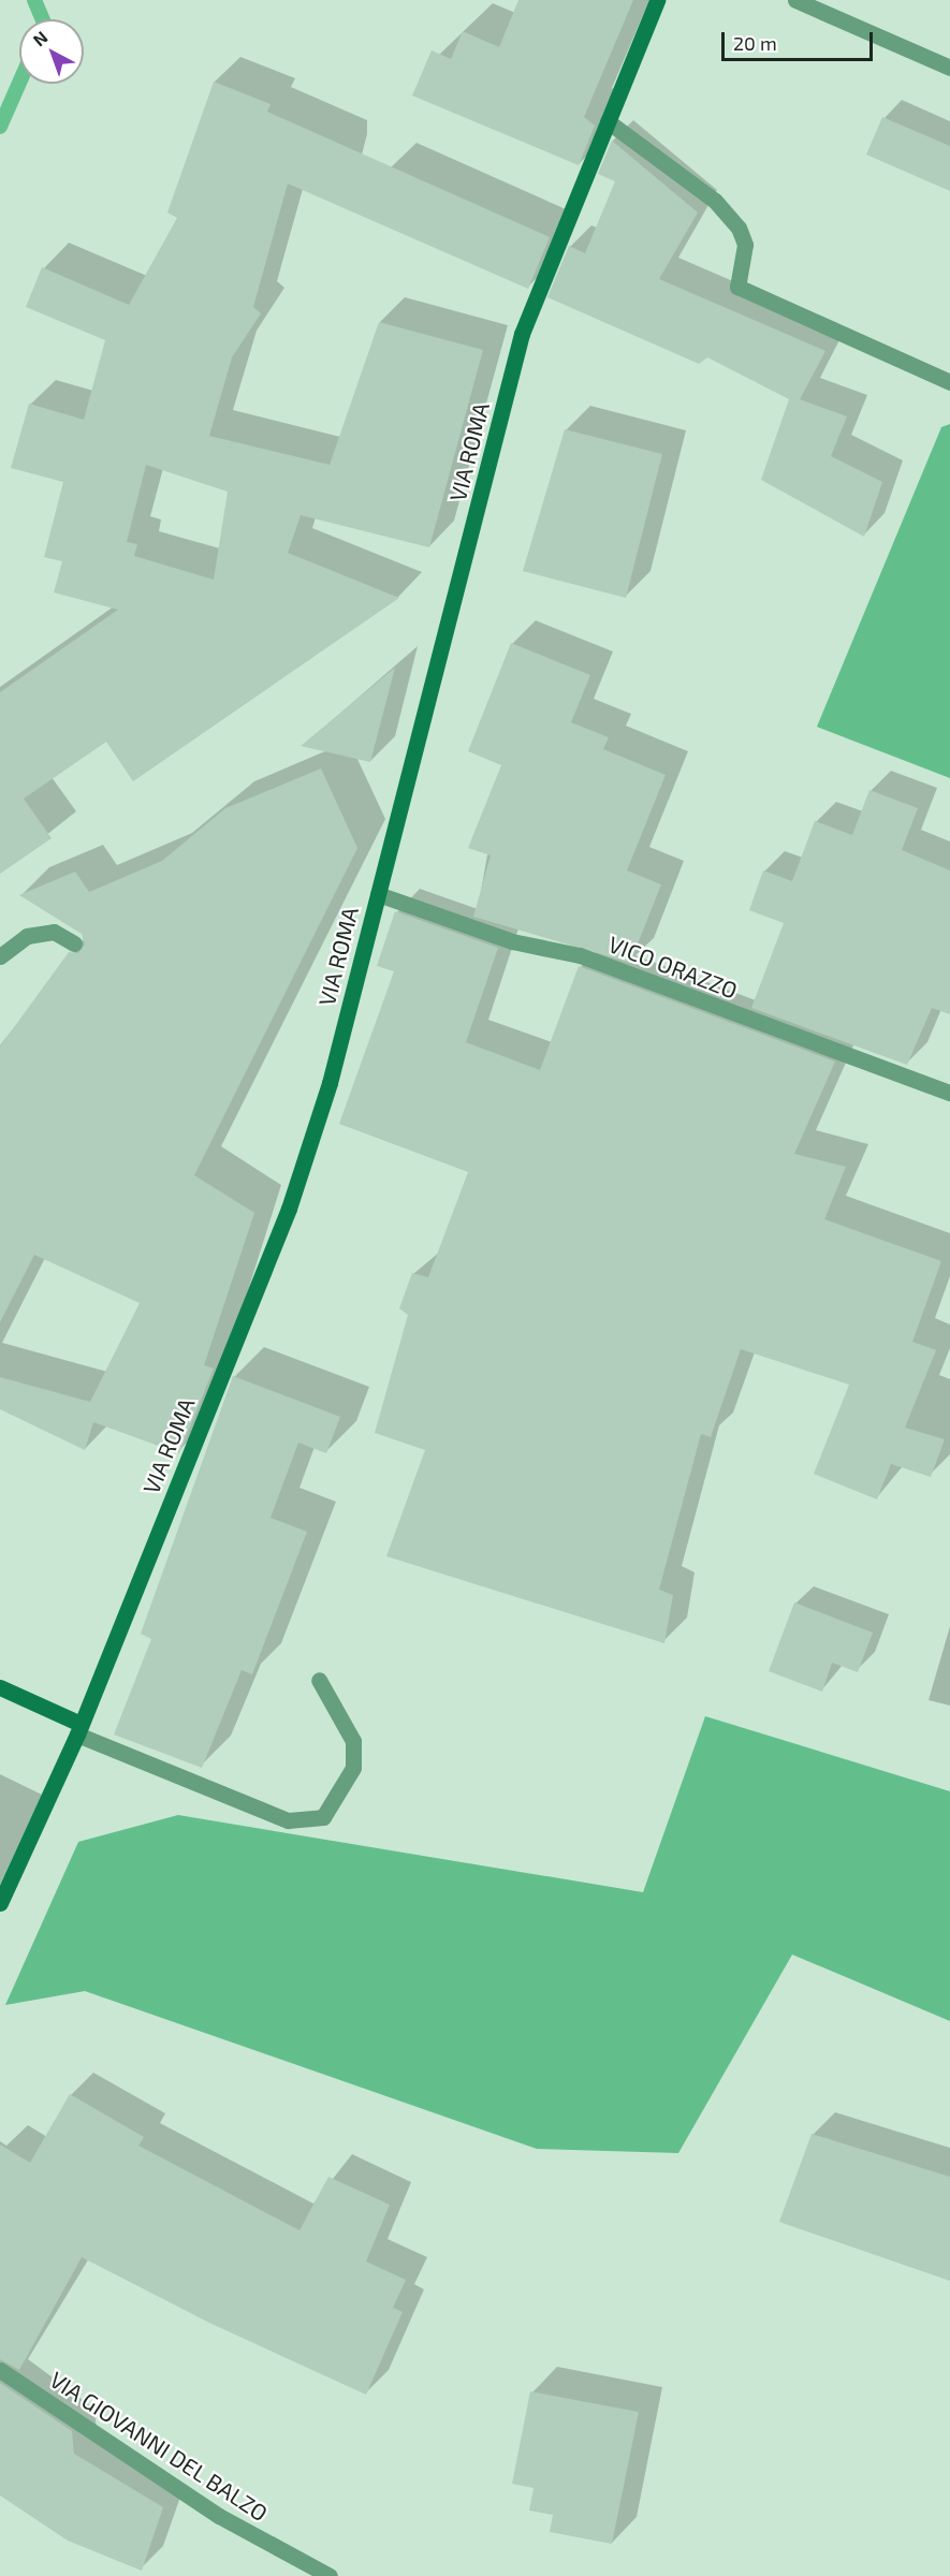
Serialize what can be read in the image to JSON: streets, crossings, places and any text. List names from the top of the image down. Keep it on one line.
{"streets":{"street":["VIA ROMA","VICO ORAZZO","VIA GIOVANNI DEL BALZO"]},"crossings":[["VIA ROMA","VICO ORAZZO"]],"scale_bar":"20 m","north":"top left"}
